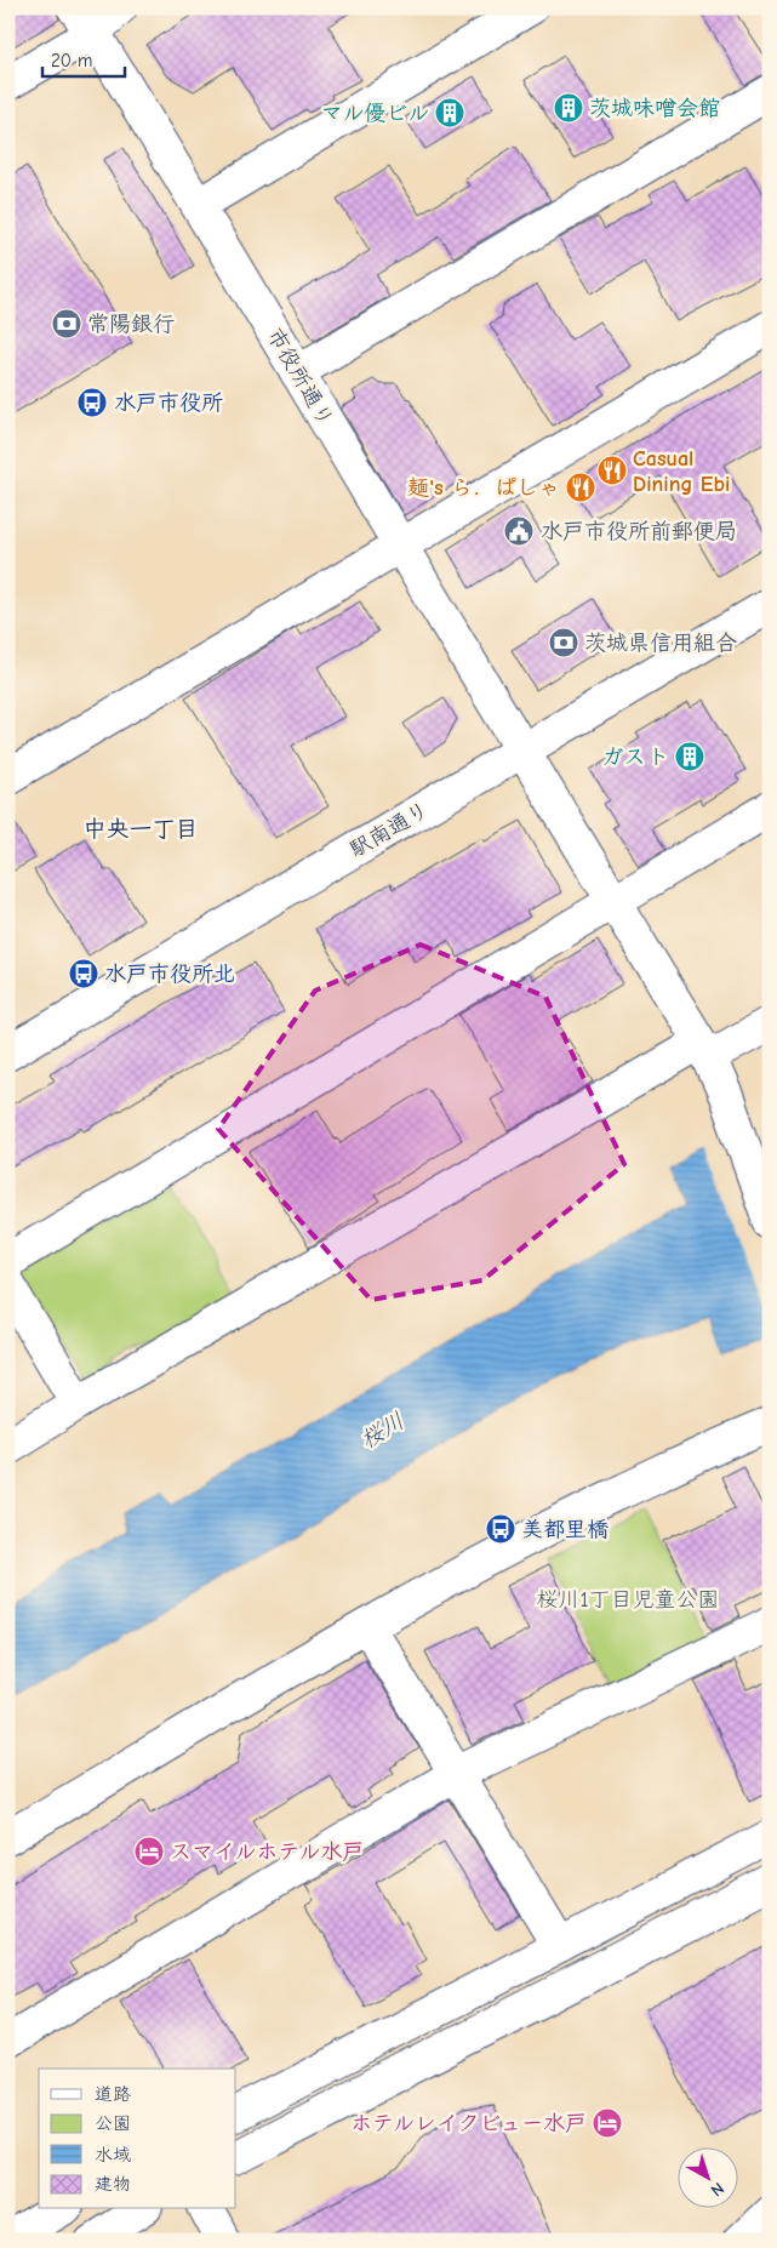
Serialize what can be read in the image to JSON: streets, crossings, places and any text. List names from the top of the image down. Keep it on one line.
{"streets":{"street":["市役所通り","駅南通り"]},"crossings":[["市役所通り","駅南通り"]],"districts":["中央一丁目"],"water":["桜川"],"parks":["桜川1丁目児童公園"],"places":{"building":["茨城味噌会館","マル優ビル","ガスト"],"bank":["常陽銀行","茨城県信用組合"],"bus stop":["水戸市役所","水戸市役所北","美都里橋"],"restaurant":["Casual Dining Ebi","麺's ら．ぱしゃ"],"public building":["水戸市役所前郵便局"],"hotel":["スマイルホテル水戸","ホテルレイクビュー水戸"]},"legend":["道路","公園","水域","建物"],"scale_bar":"20 m","north":"bottom right"}
